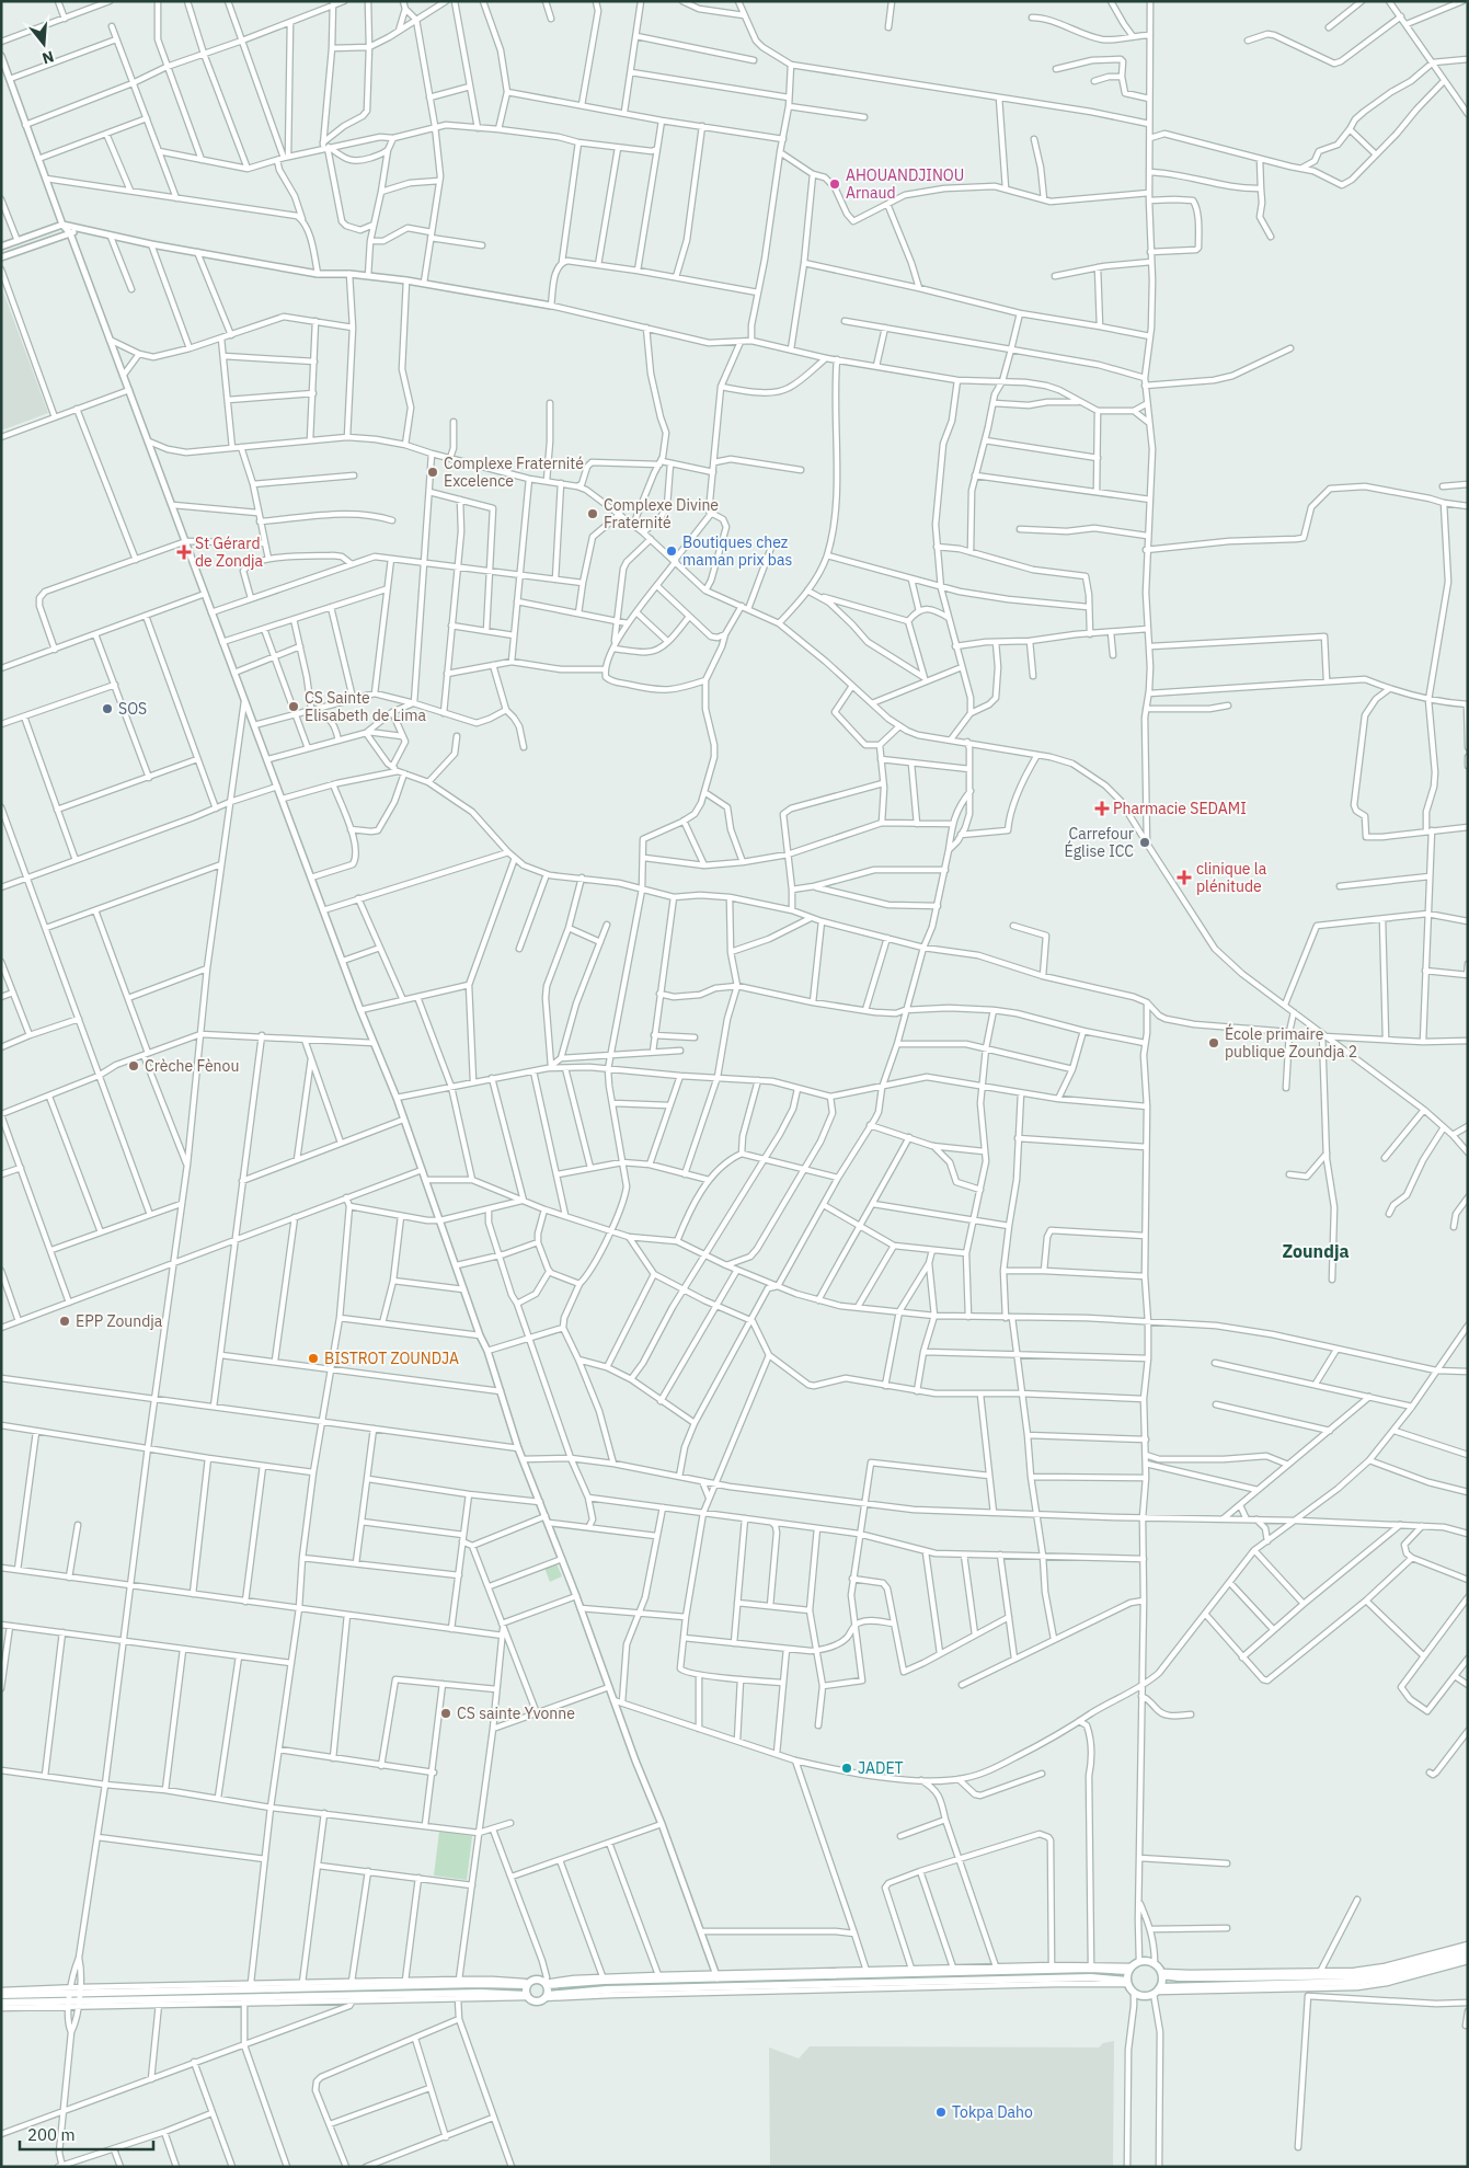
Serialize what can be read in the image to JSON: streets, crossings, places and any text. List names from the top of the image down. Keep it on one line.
{"districts":["Zoundja"],"places":{"other":["AHOUANDJINOU Arnaud","Complexe Fraternité Excelence","Complexe Divine Fraternité","Boutiques chez maman prix bas","CS Sainte Elisabeth de Lima","SOS","Carrefour Église ICC","École primaire publique Zoundja 2","Crèche Fènou","EPP Zoundja","BISTROT ZOUNDJA","CS sainte Yvonne","JADET","Tokpa Daho"],"health":["St Gérard de Zondja","Pharmacie SEDAMI","clinique la plénitude"]},"scale_bar":"200 m","north":"bottom"}
